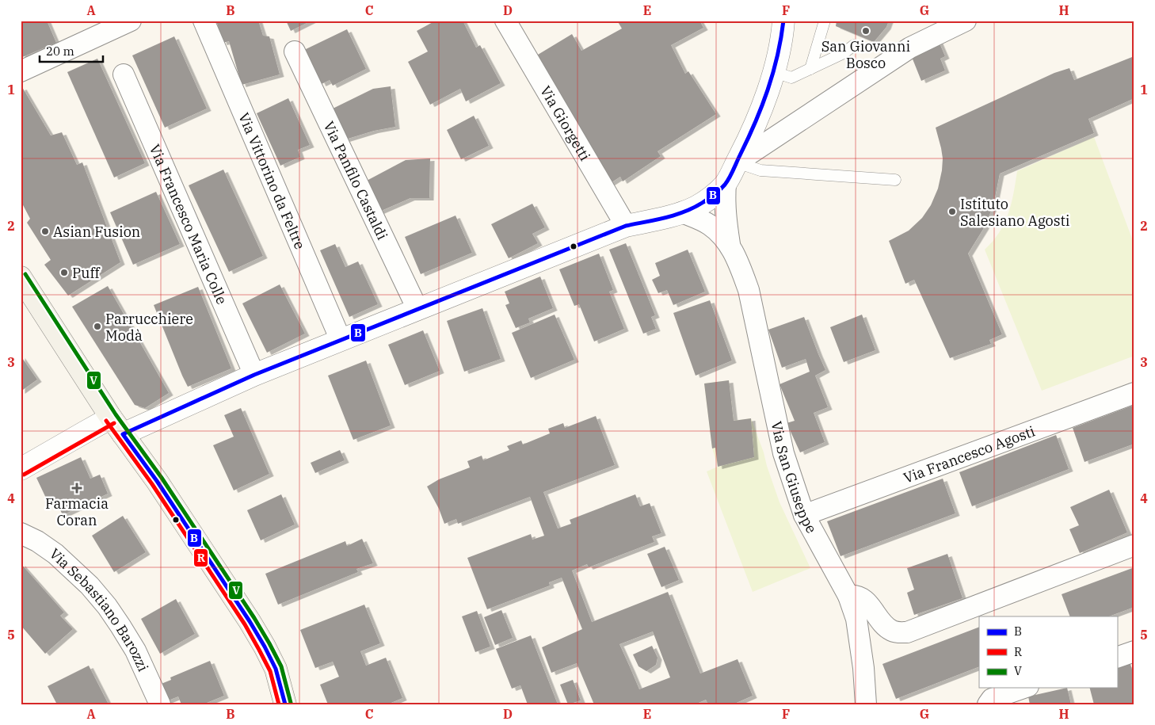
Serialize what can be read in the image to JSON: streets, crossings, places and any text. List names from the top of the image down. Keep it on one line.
{"streets":{"street":["Via Giorgetti","Via Vittorino da Feltre","Via Panfilo Castaldi","Via Francesco Maria Colle","Via Francesco Agosti","Via San Giuseppe","Via Sebastiano Barozzi"]},"crossings":[["Via Francesco Agosti","Via San Giuseppe"]],"places":{"other":["San Giovanni Bosco","Istituto Salesiano Agosti","Asian Fusion","Puff","Parrucchiere Modà"],"health":["Farmacia Coran"]},"lines":["transit line B","transit line V","transit line R"],"legend":["B","R","V"],"scale_bar":"20 m","grid":{"columns":["A","B","C","D","E","F","G","H"],"rows":["1","2","3","4","5"]}}
